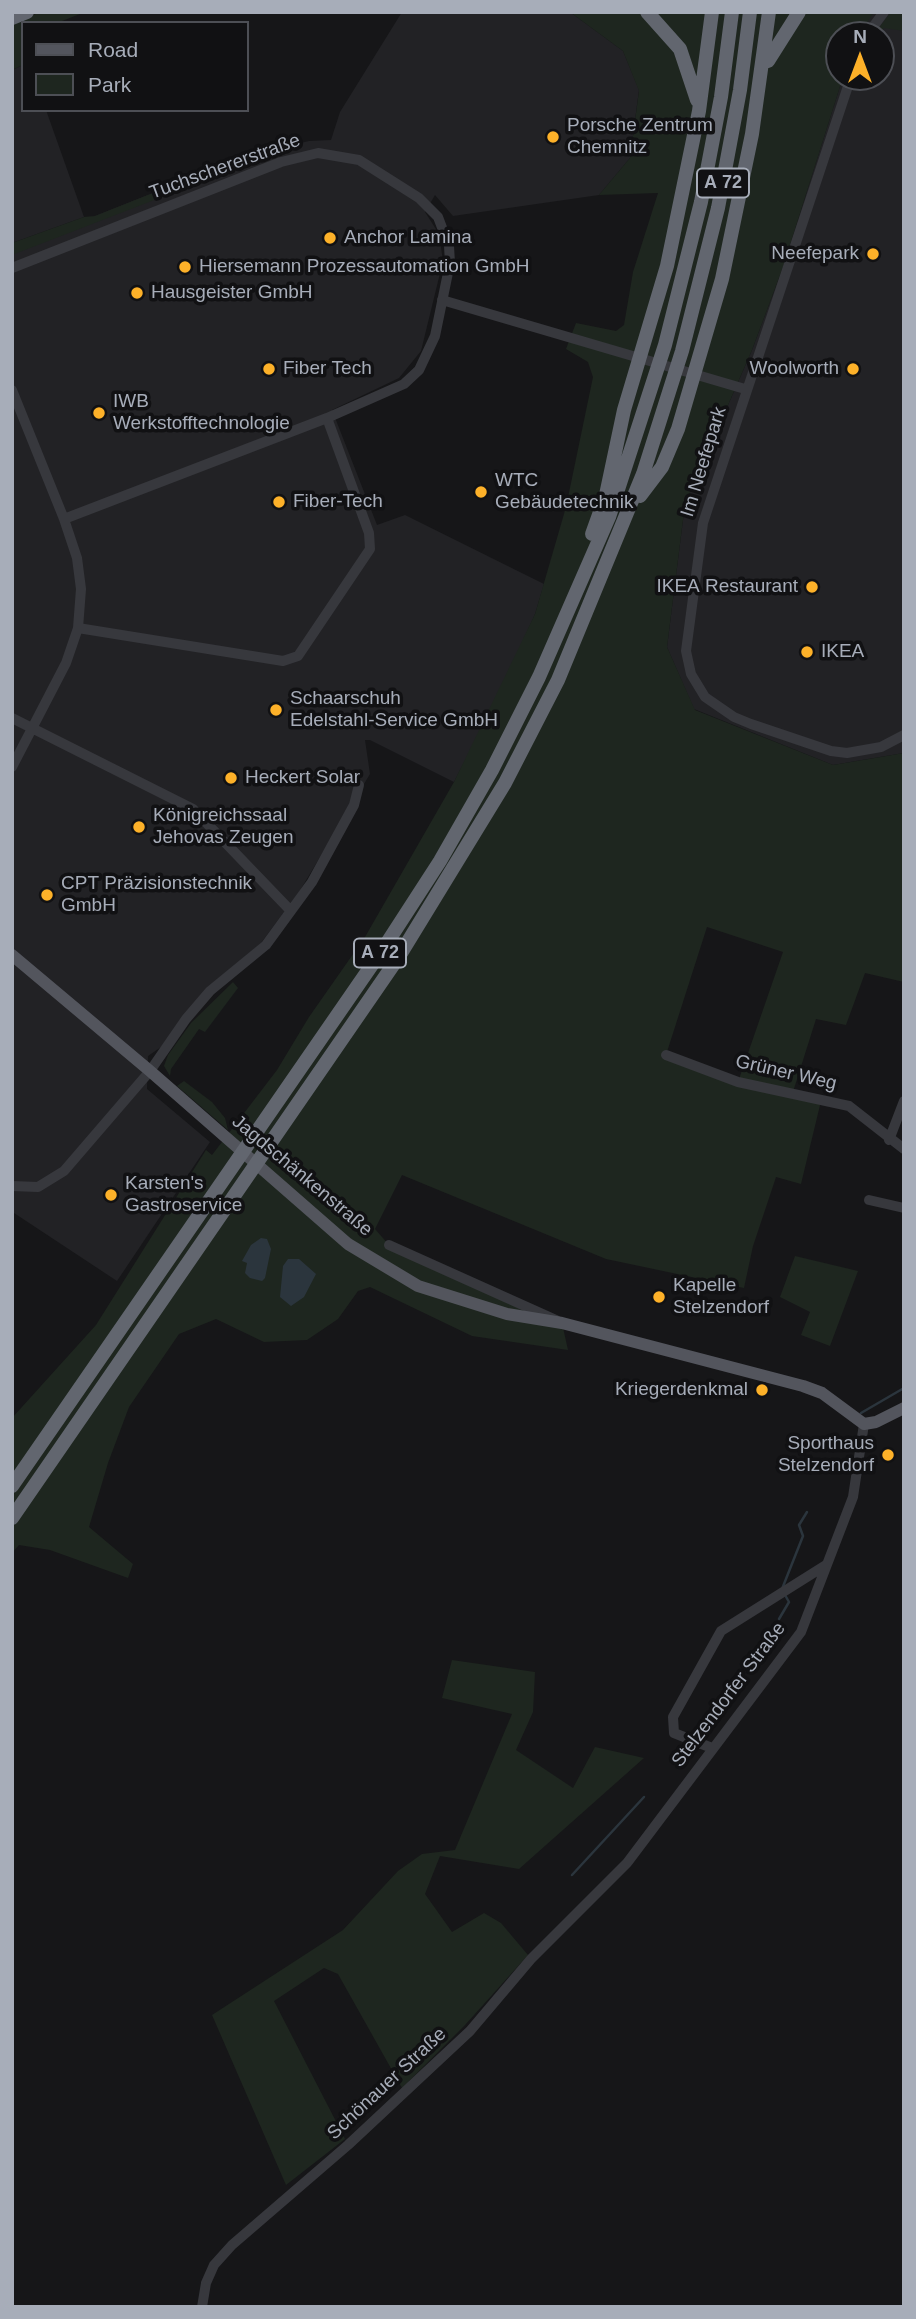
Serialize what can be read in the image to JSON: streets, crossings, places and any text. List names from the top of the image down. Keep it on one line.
{"streets":{"highway":["A 72"],"main road":["Jagdschänkenstraße"],"street":["Tuchschererstraße","Im Neefepark","Grüner Weg","Stelzendorfer Straße","Schönauer Straße"]},"crossings":[["Jagdschänkenstraße","Stelzendorfer Straße"],["Stelzendorfer Straße","Schönauer Straße"]],"places":["Porsche Zentrum Chemnitz","Anchor Lamina","Neefepark","Hiersemann Prozessautomation GmbH","Hausgeister GmbH","Fiber Tech","Woolworth","IWB Werkstofftechnologie","WTC Gebäudetechnik","Fiber-Tech","IKEA Restaurant","IKEA","Schaarschuh Edelstahl-Service GmbH","Heckert Solar","Königreichssaal Jehovas Zeugen","CPT Präzisionstechnik GmbH","Karsten's Gastroservice","Kapelle Stelzendorf","Kriegerdenkmal","Sporthaus Stelzendorf"],"legend":["Road","Park"],"north":"top"}
